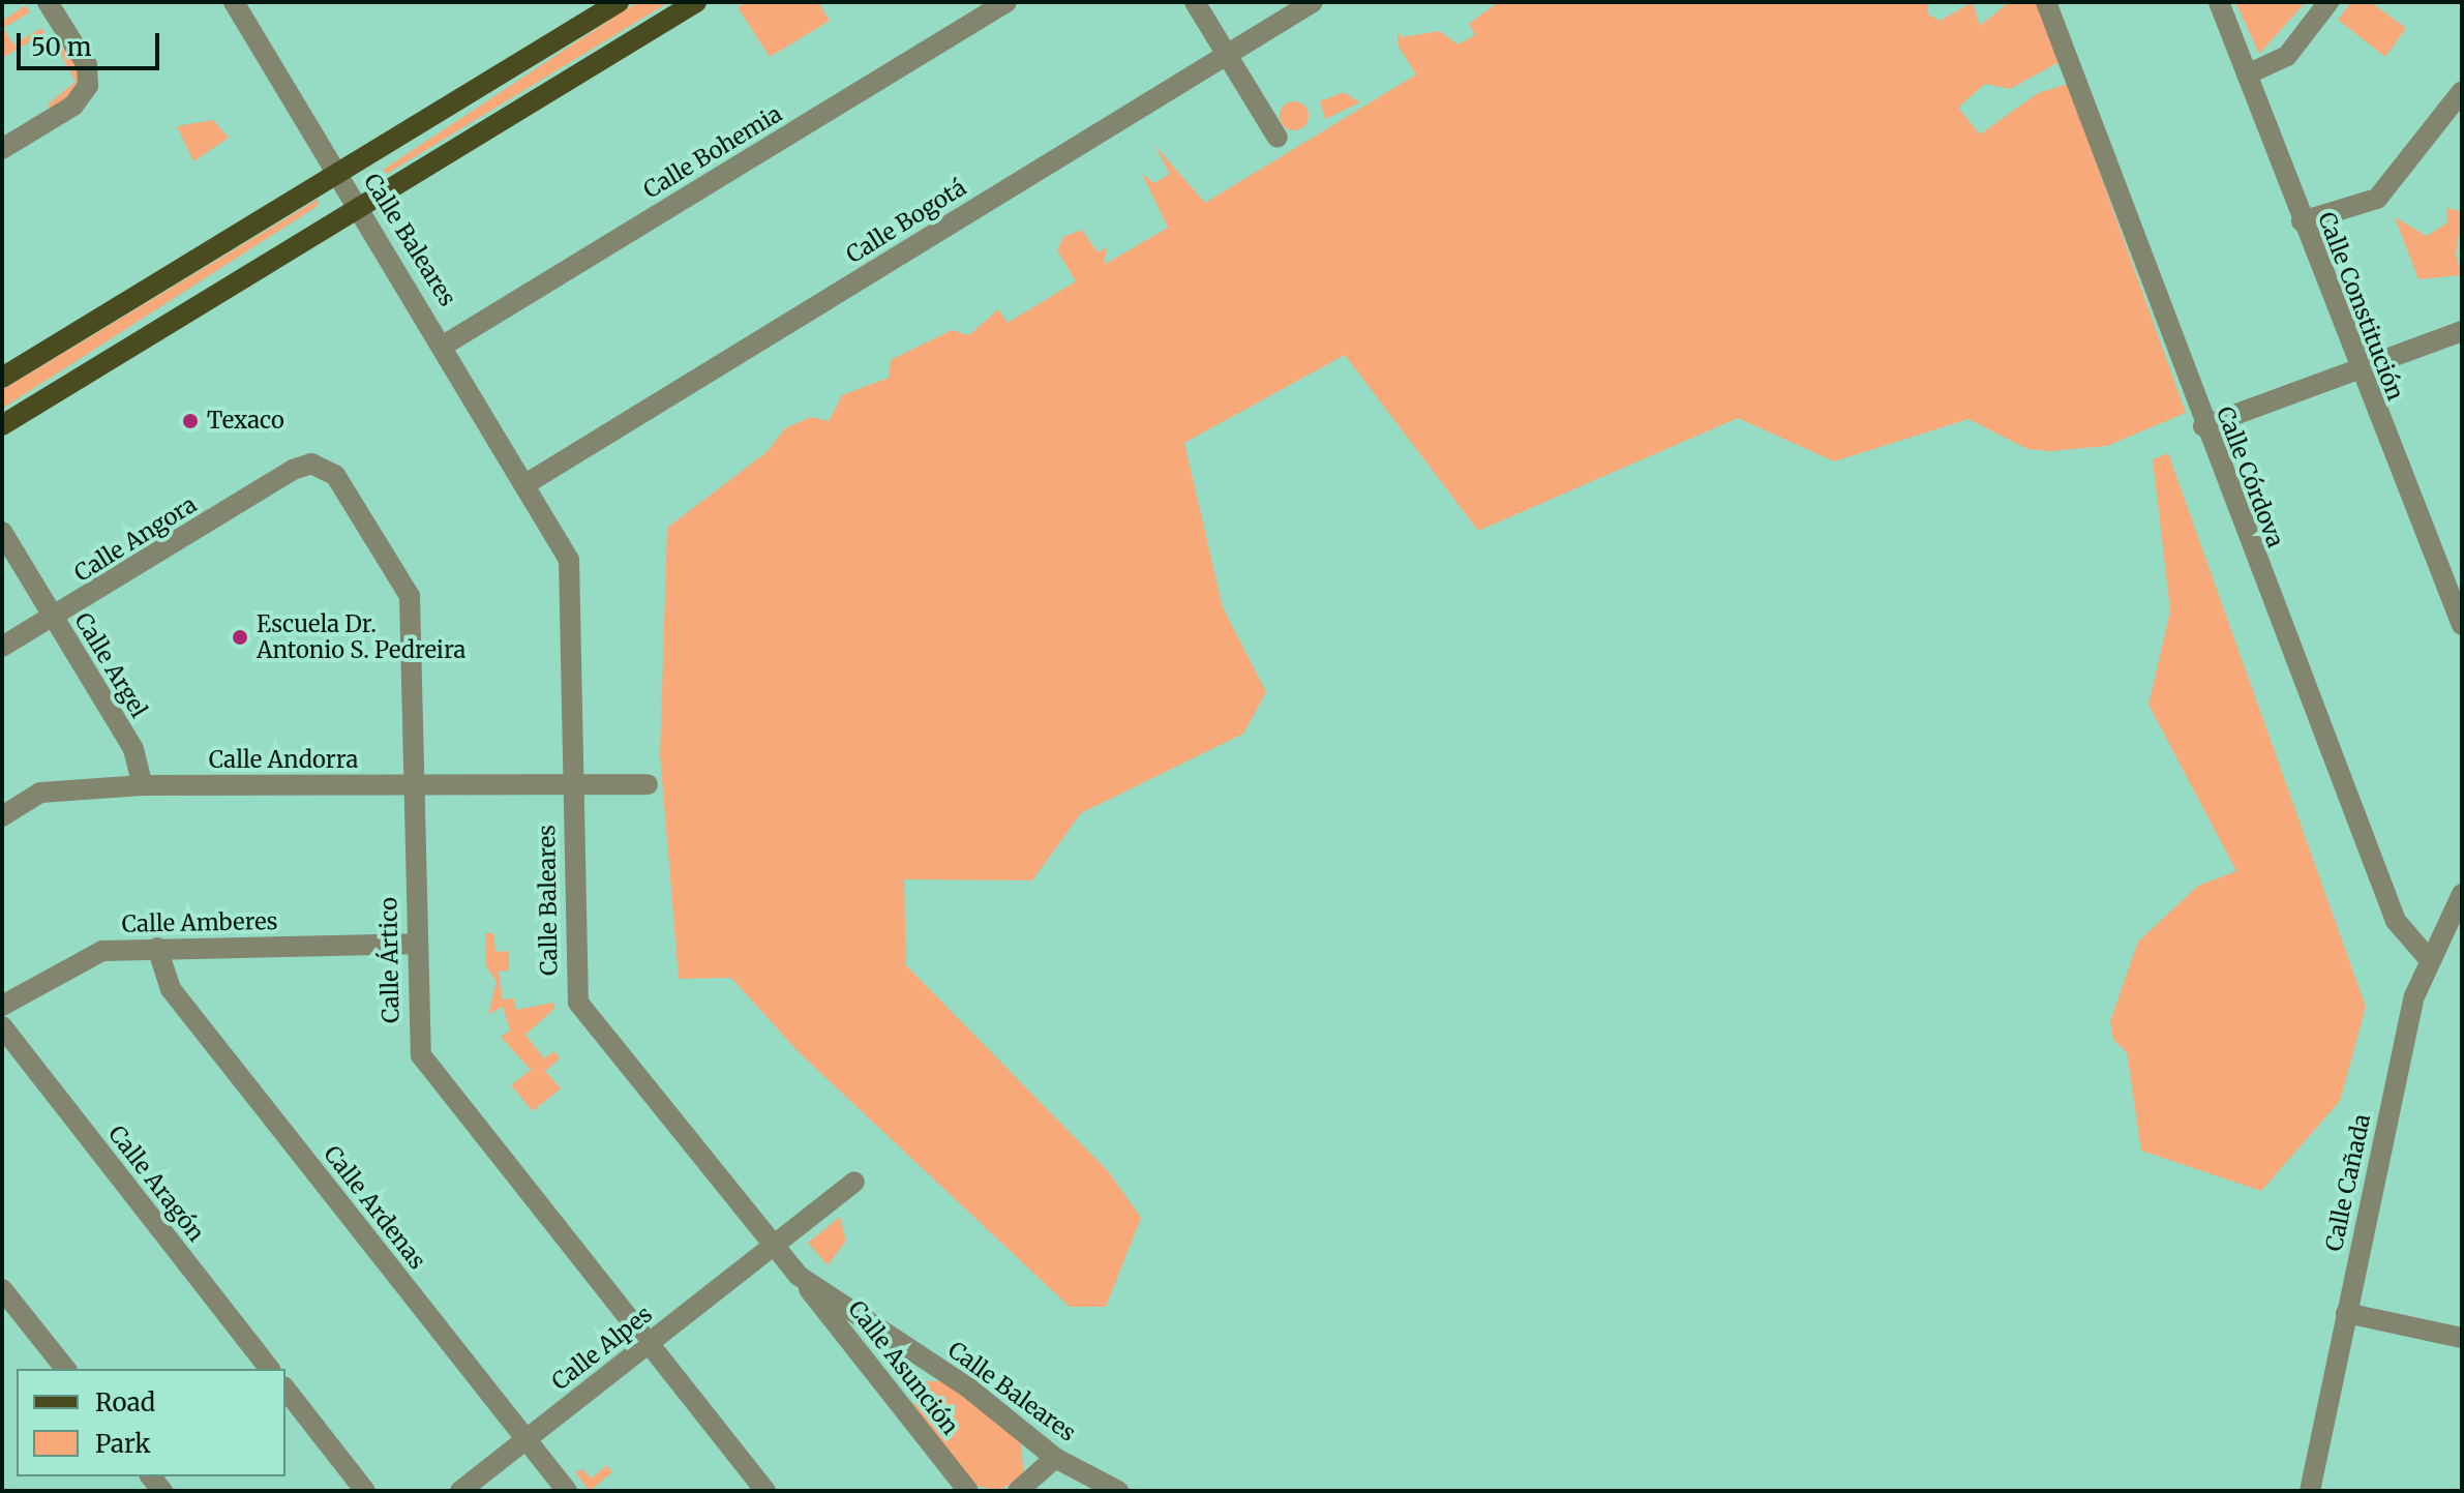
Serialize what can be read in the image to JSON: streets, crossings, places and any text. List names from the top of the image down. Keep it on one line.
{"streets":{"street":["Calle Bohemia","Calle Bogotá","Calle Baleares","Calle Constitución","Calle Córdova","Calle Angora","Calle Argel","Calle Andorra","Calle Amberes","Calle Ártico","Calle Cañada","Calle Aragón","Calle Ardenas","Calle Alpes","Calle Asunción"]},"crossings":[["Calle Bohemia","Calle Baleares"],["Calle Bogotá","Calle Baleares"],["Calle Baleares","Calle Andorra"],["Calle Baleares","Calle Alpes"],["Calle Baleares","Calle Asunción"],["Calle Córdova","Calle Cañada"],["Calle Angora","Calle Argel"],["Calle Angora","Calle Ártico"],["Calle Argel","Calle Andorra"],["Calle Andorra","Calle Ártico"],["Calle Amberes","Calle Ártico"],["Calle Amberes","Calle Ardenas"],["Calle Ártico","Calle Alpes"],["Calle Ardenas","Calle Alpes"]],"places":["Texaco","Escuela Dr. Antonio S. Pedreira"],"legend":["Road","Park"],"scale_bar":"50 m"}
